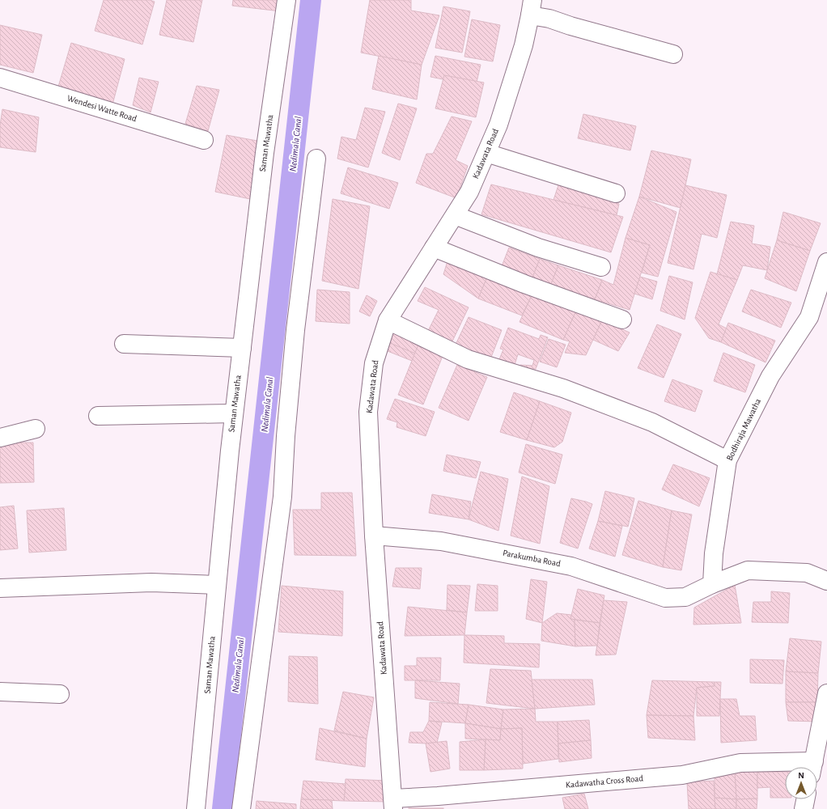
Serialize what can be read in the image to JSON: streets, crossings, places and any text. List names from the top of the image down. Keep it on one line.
{"streets":{"street":["Wendesi Watte Road","Saman Mawatha","Kadawata Road","Bodhiraja Mawatha","Parakumba Road","Kadawatha Cross Road"]},"crossings":[["Kadawata Road","Parakumba Road"],["Kadawata Road","Kadawatha Cross Road"],["Bodhiraja Mawatha","Parakumba Road"]],"water":["Nedimala Canal"],"north":"top"}
